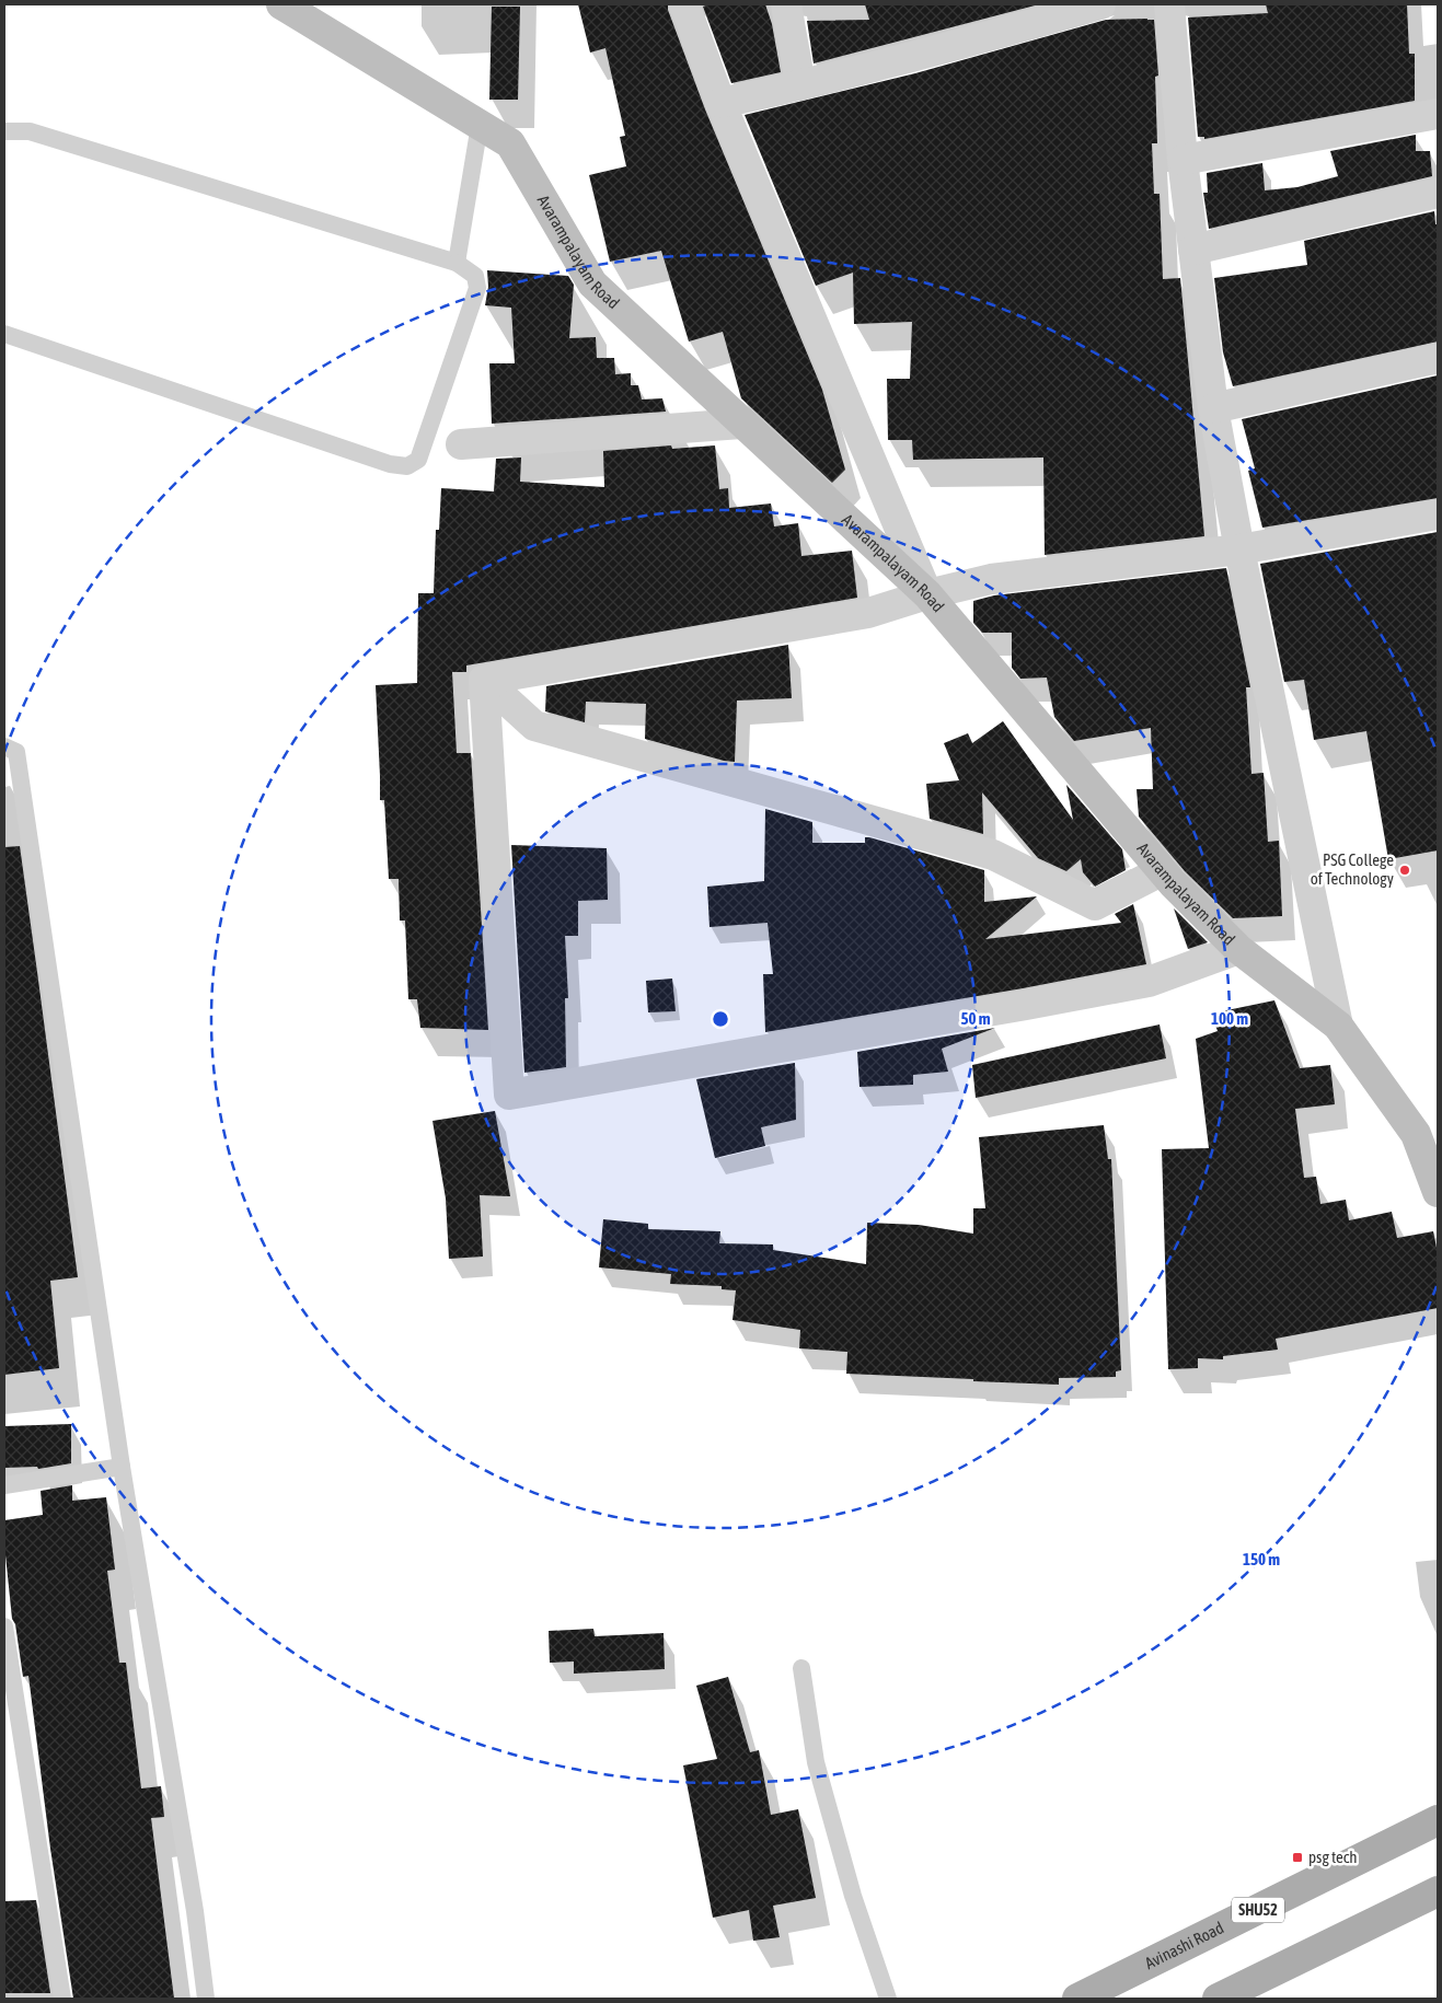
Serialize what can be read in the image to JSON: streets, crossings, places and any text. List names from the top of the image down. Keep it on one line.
{"streets":{"main road":["SHU52","Avinashi Road"],"street":["Avarampalayam Road"]},"places":{"other":["PSG College of Technology"],"transit":["psg tech"]},"rings":["50 m","100 m","150 m"]}
